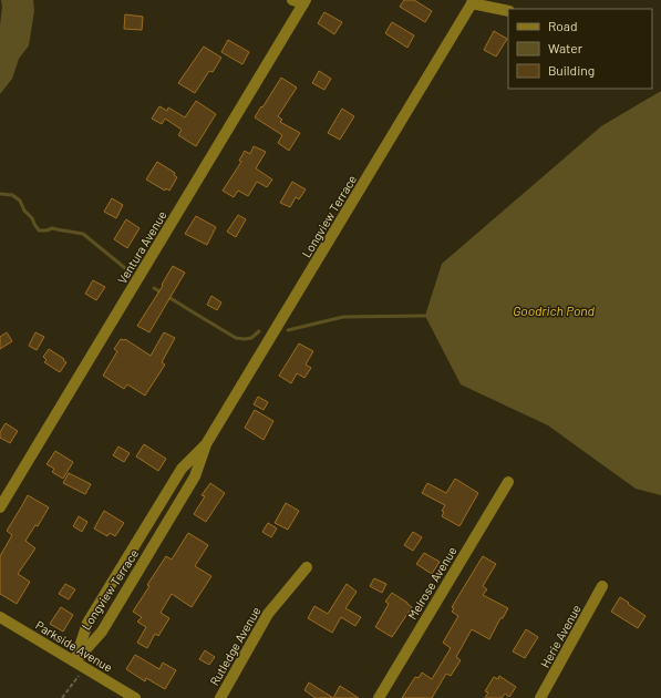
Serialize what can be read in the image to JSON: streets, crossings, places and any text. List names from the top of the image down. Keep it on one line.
{"streets":{"street":["Longview Terrace","Ventura Avenue","Melrose Avenue","Herie Avenue","Parkside Avenue","Rutledge Avenue"]},"crossings":[["Longview Terrace","Parkside Avenue"]],"water":["Goodrich Pond"],"legend":["Road","Water","Building"]}
